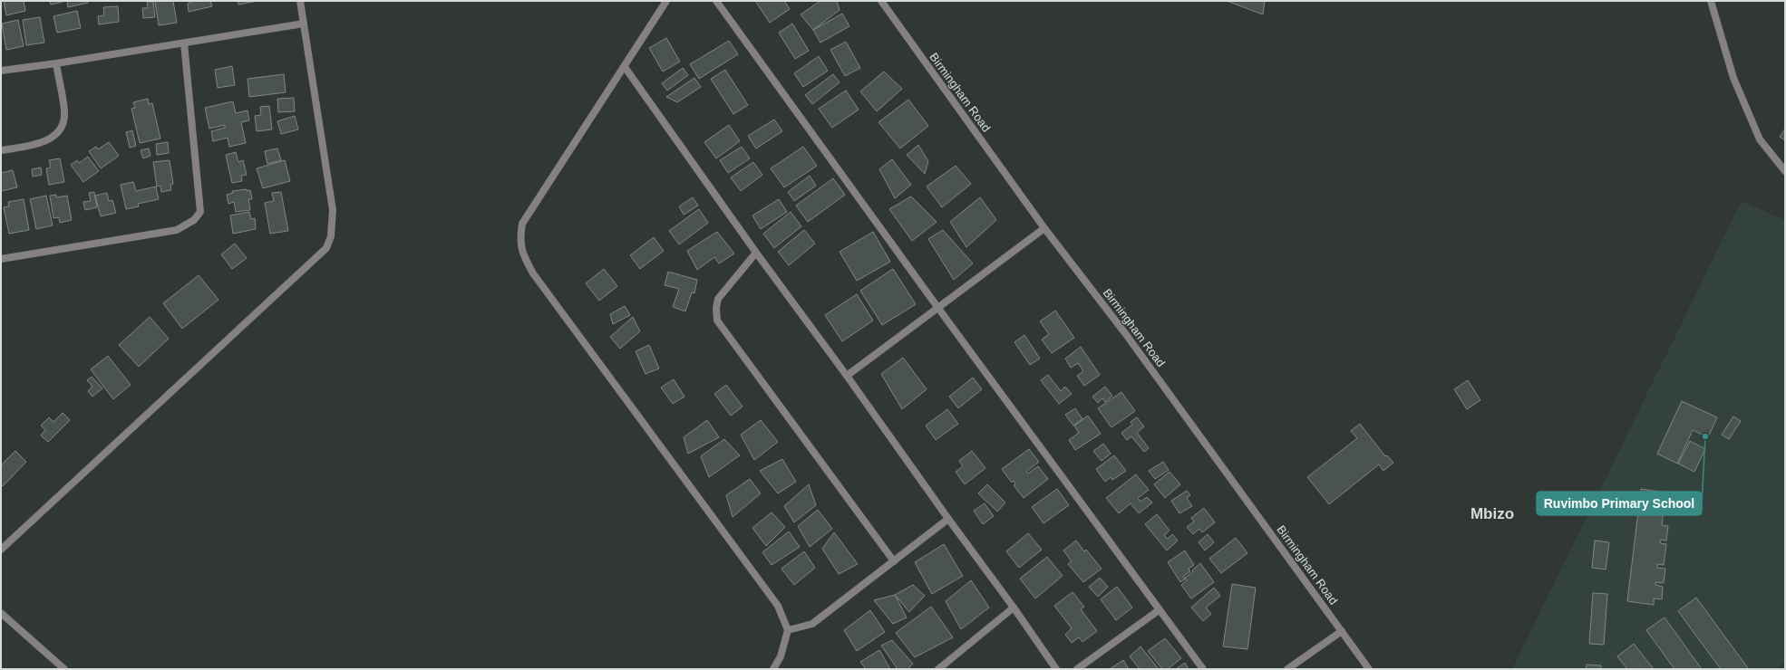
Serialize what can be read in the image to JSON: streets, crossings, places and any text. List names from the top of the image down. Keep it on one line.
{"streets":{"street":["Birmingham Road"]},"districts":["Mbizo"],"places":["Ruvimbo Primary School"]}
